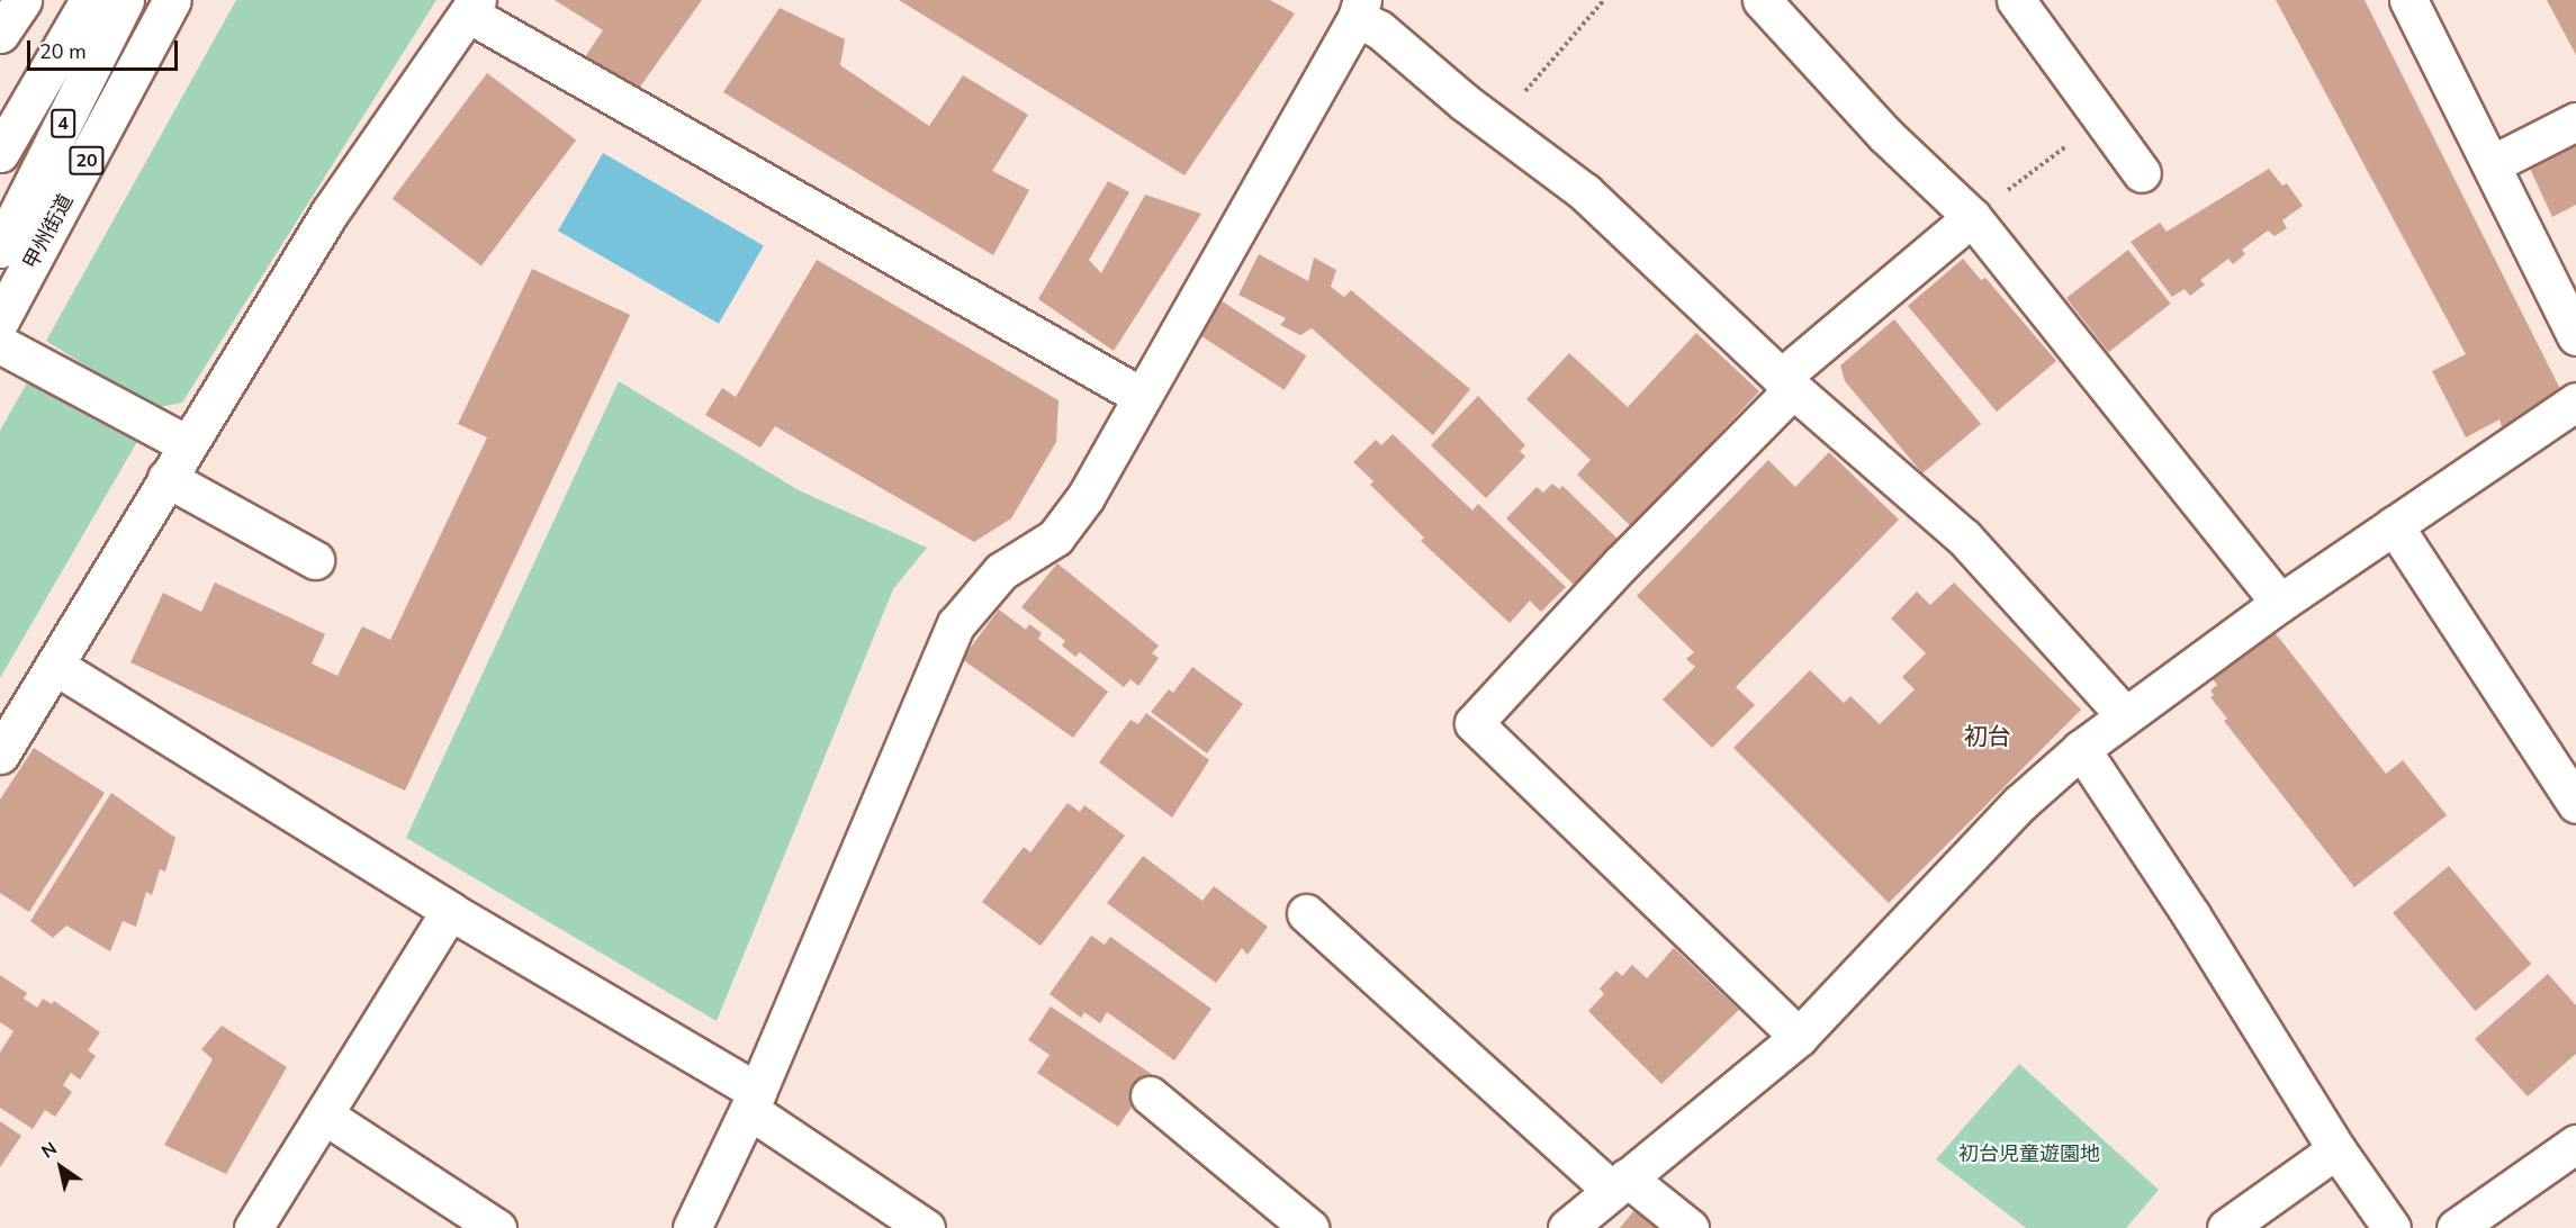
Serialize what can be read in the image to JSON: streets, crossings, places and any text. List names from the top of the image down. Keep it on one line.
{"streets":{"main road":["4","20","甲州街道"]},"districts":["初台"],"parks":["初台児童遊園地"],"scale_bar":"20 m","north":"top left"}
